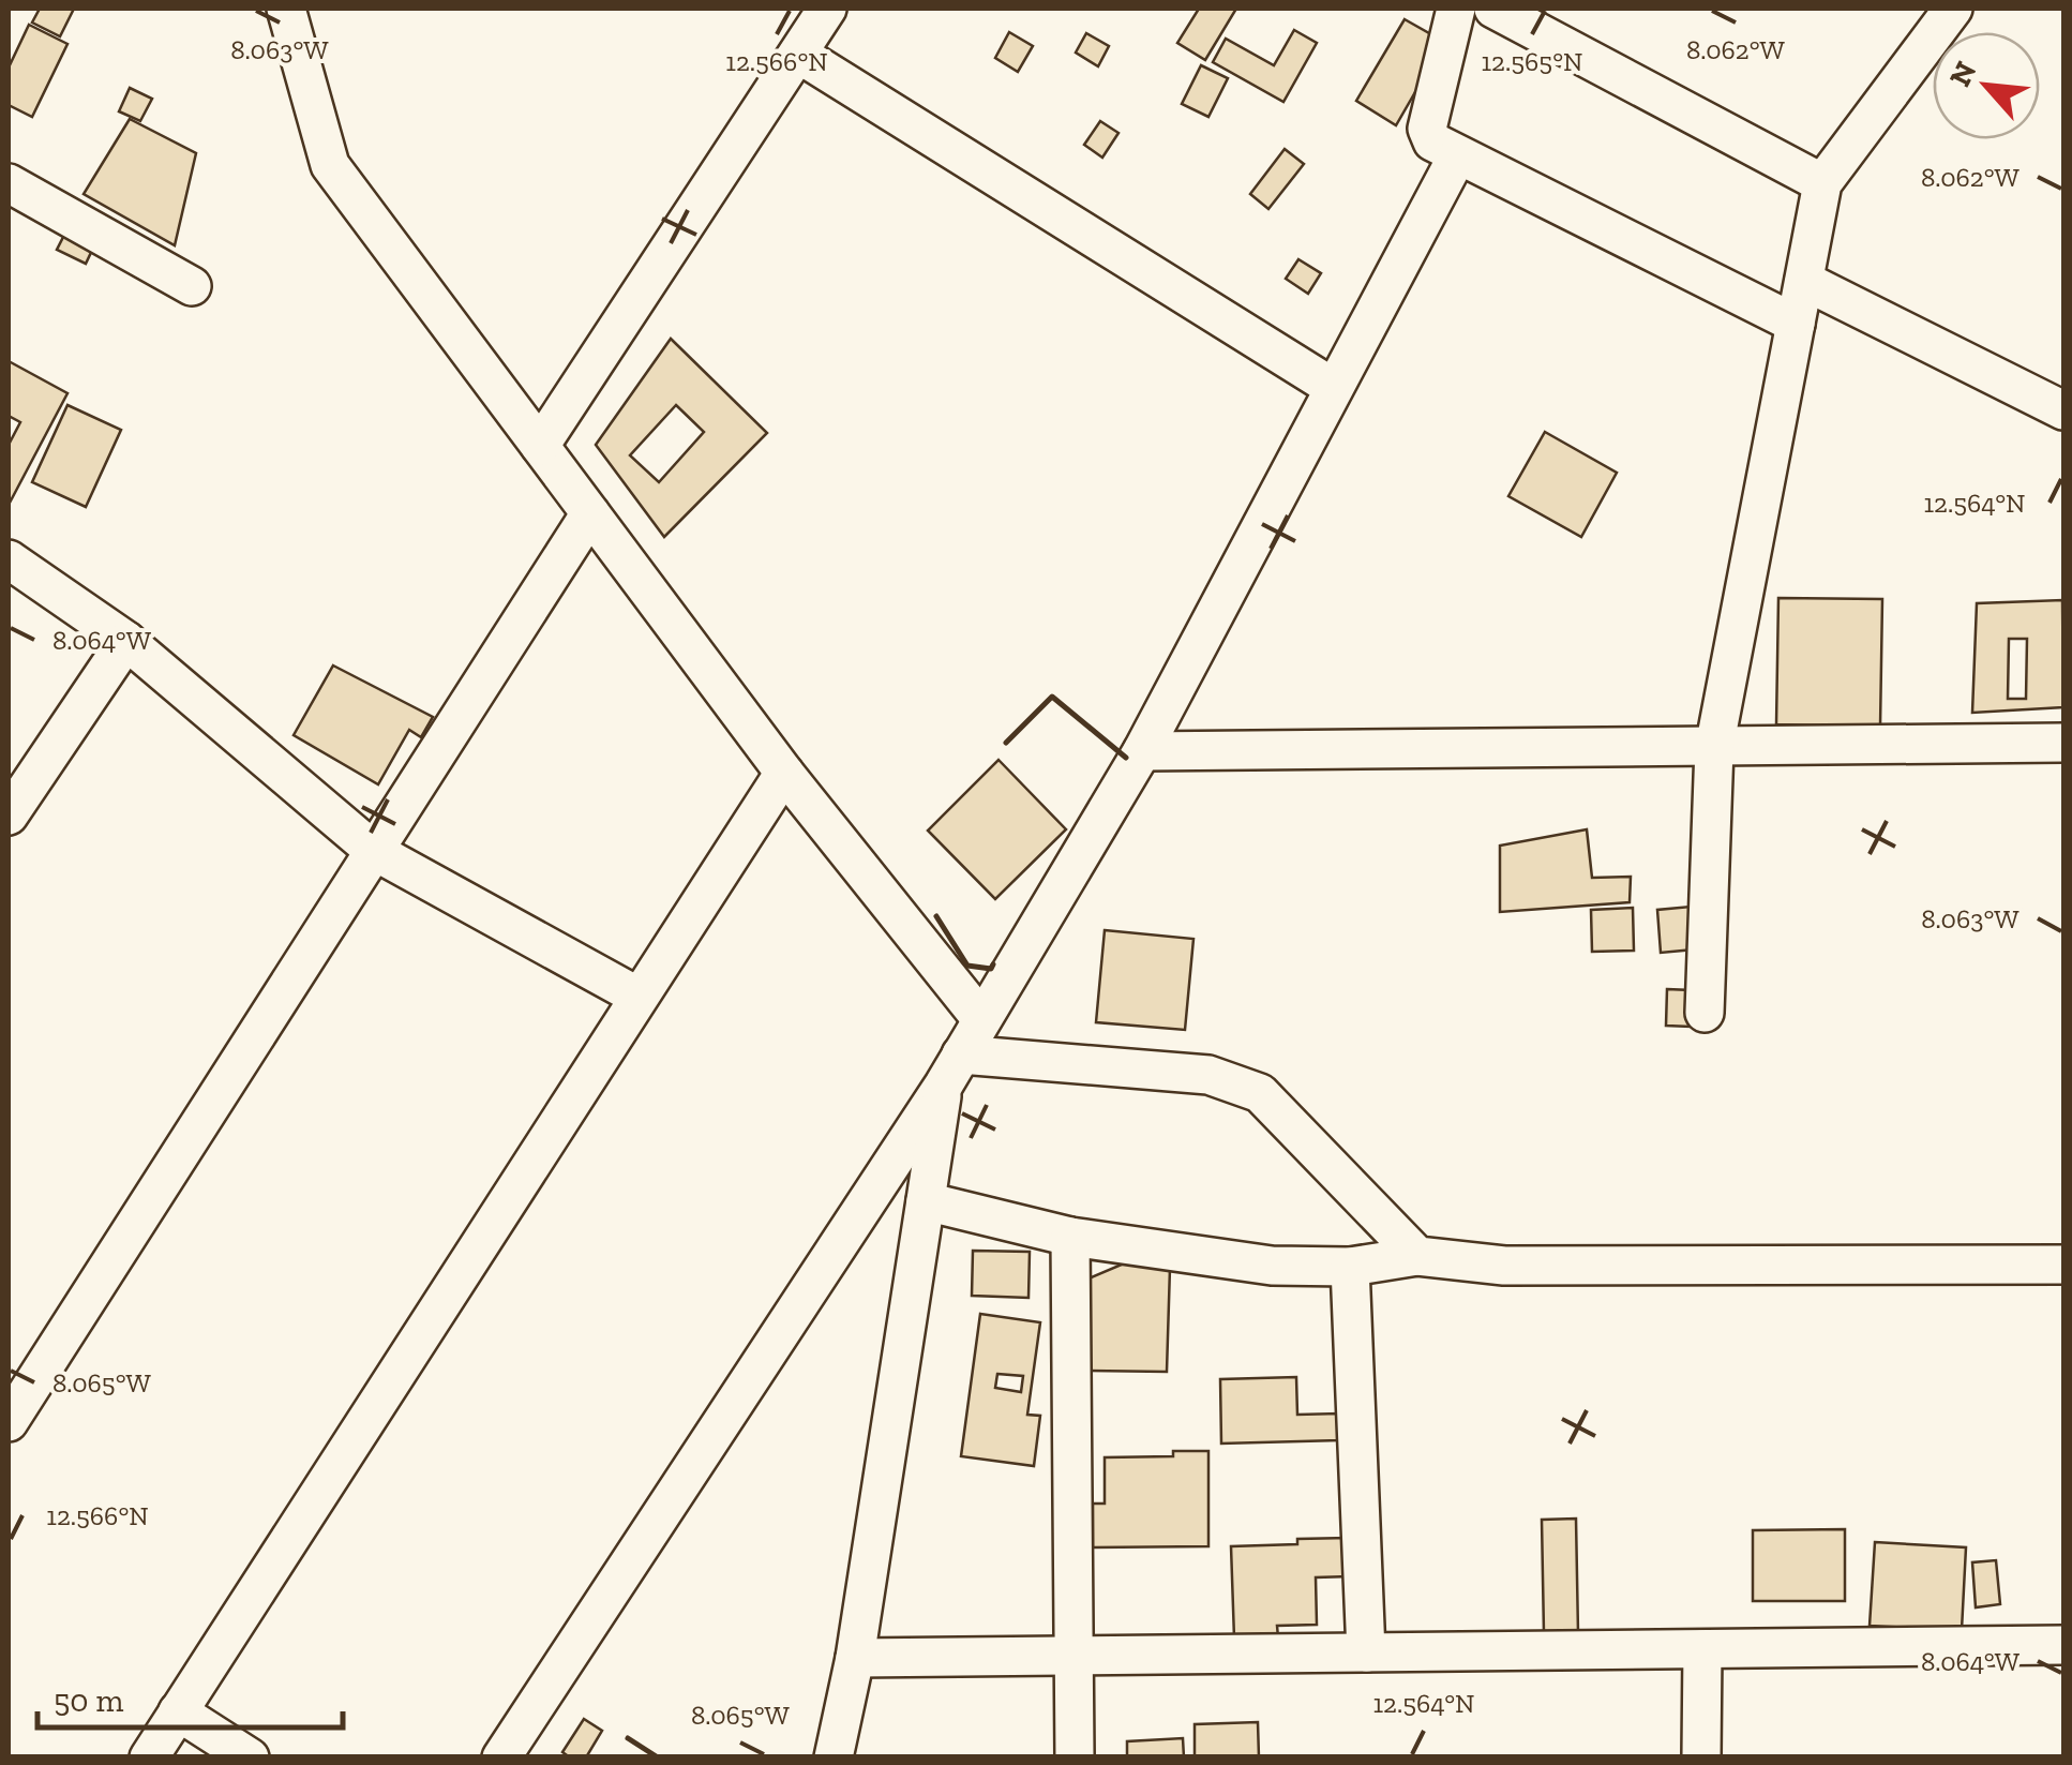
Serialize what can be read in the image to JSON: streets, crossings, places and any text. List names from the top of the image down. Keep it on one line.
{"scale_bar":"50 m","north":"top left","coordinates":["8.063°W","8.062°W","12.566°N","12.565°N","12.564°N","8.064°W","8.065°W"]}
